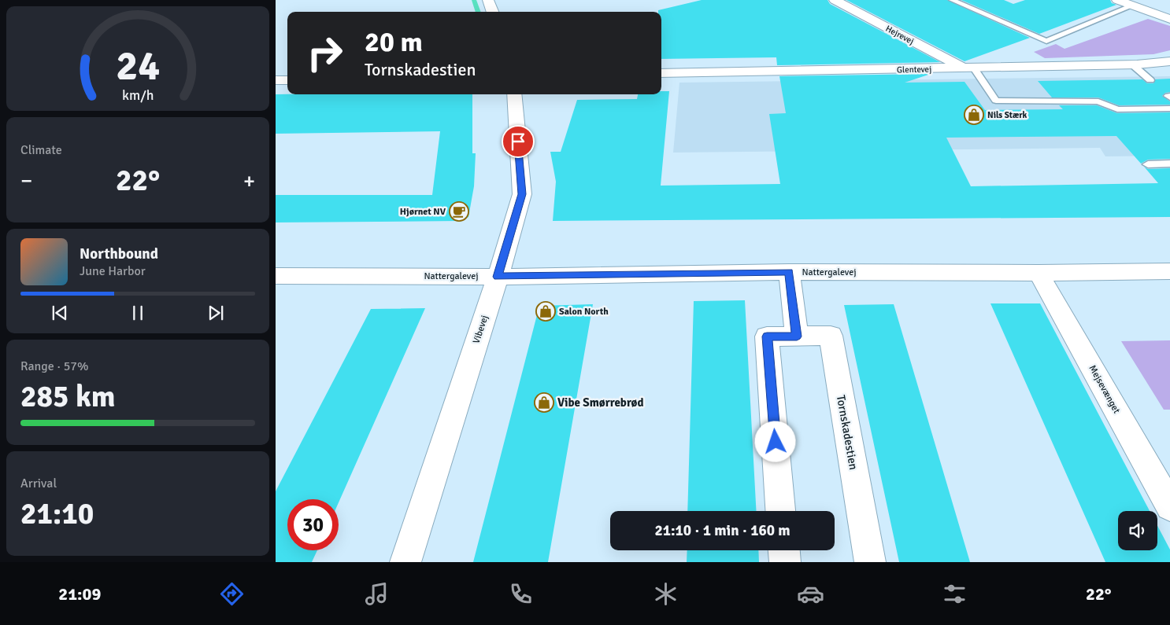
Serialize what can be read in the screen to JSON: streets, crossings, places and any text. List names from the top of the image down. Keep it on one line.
{"streets":{"street":["Hejrevej","Glentevej","Nattergalevej","Vibevej","Mejsevænget","Tornskadestien"]},"crossings":[["Hejrevej","Glentevej"],["Nattergalevej","Vibevej"],["Nattergalevej","Mejsevænget"]],"places":{"shop":["Nils Stærk","Salon North","Vibe Smørrebrød"],"cafe":["Hjørnet NV"]},"page":{"turn":["20 m","Tornskadestien"],"tile":["Climate",["Range · 57%","285 km"],["Arrival","21:10"]],"heat":["−","22°","+"],"song":["Northbound","June Harbor"],"limit":"30","trip":"21:10 · 1 min · 160 m","tabs":["21:09","22°"],"gauge":["24","km/h"]}}
